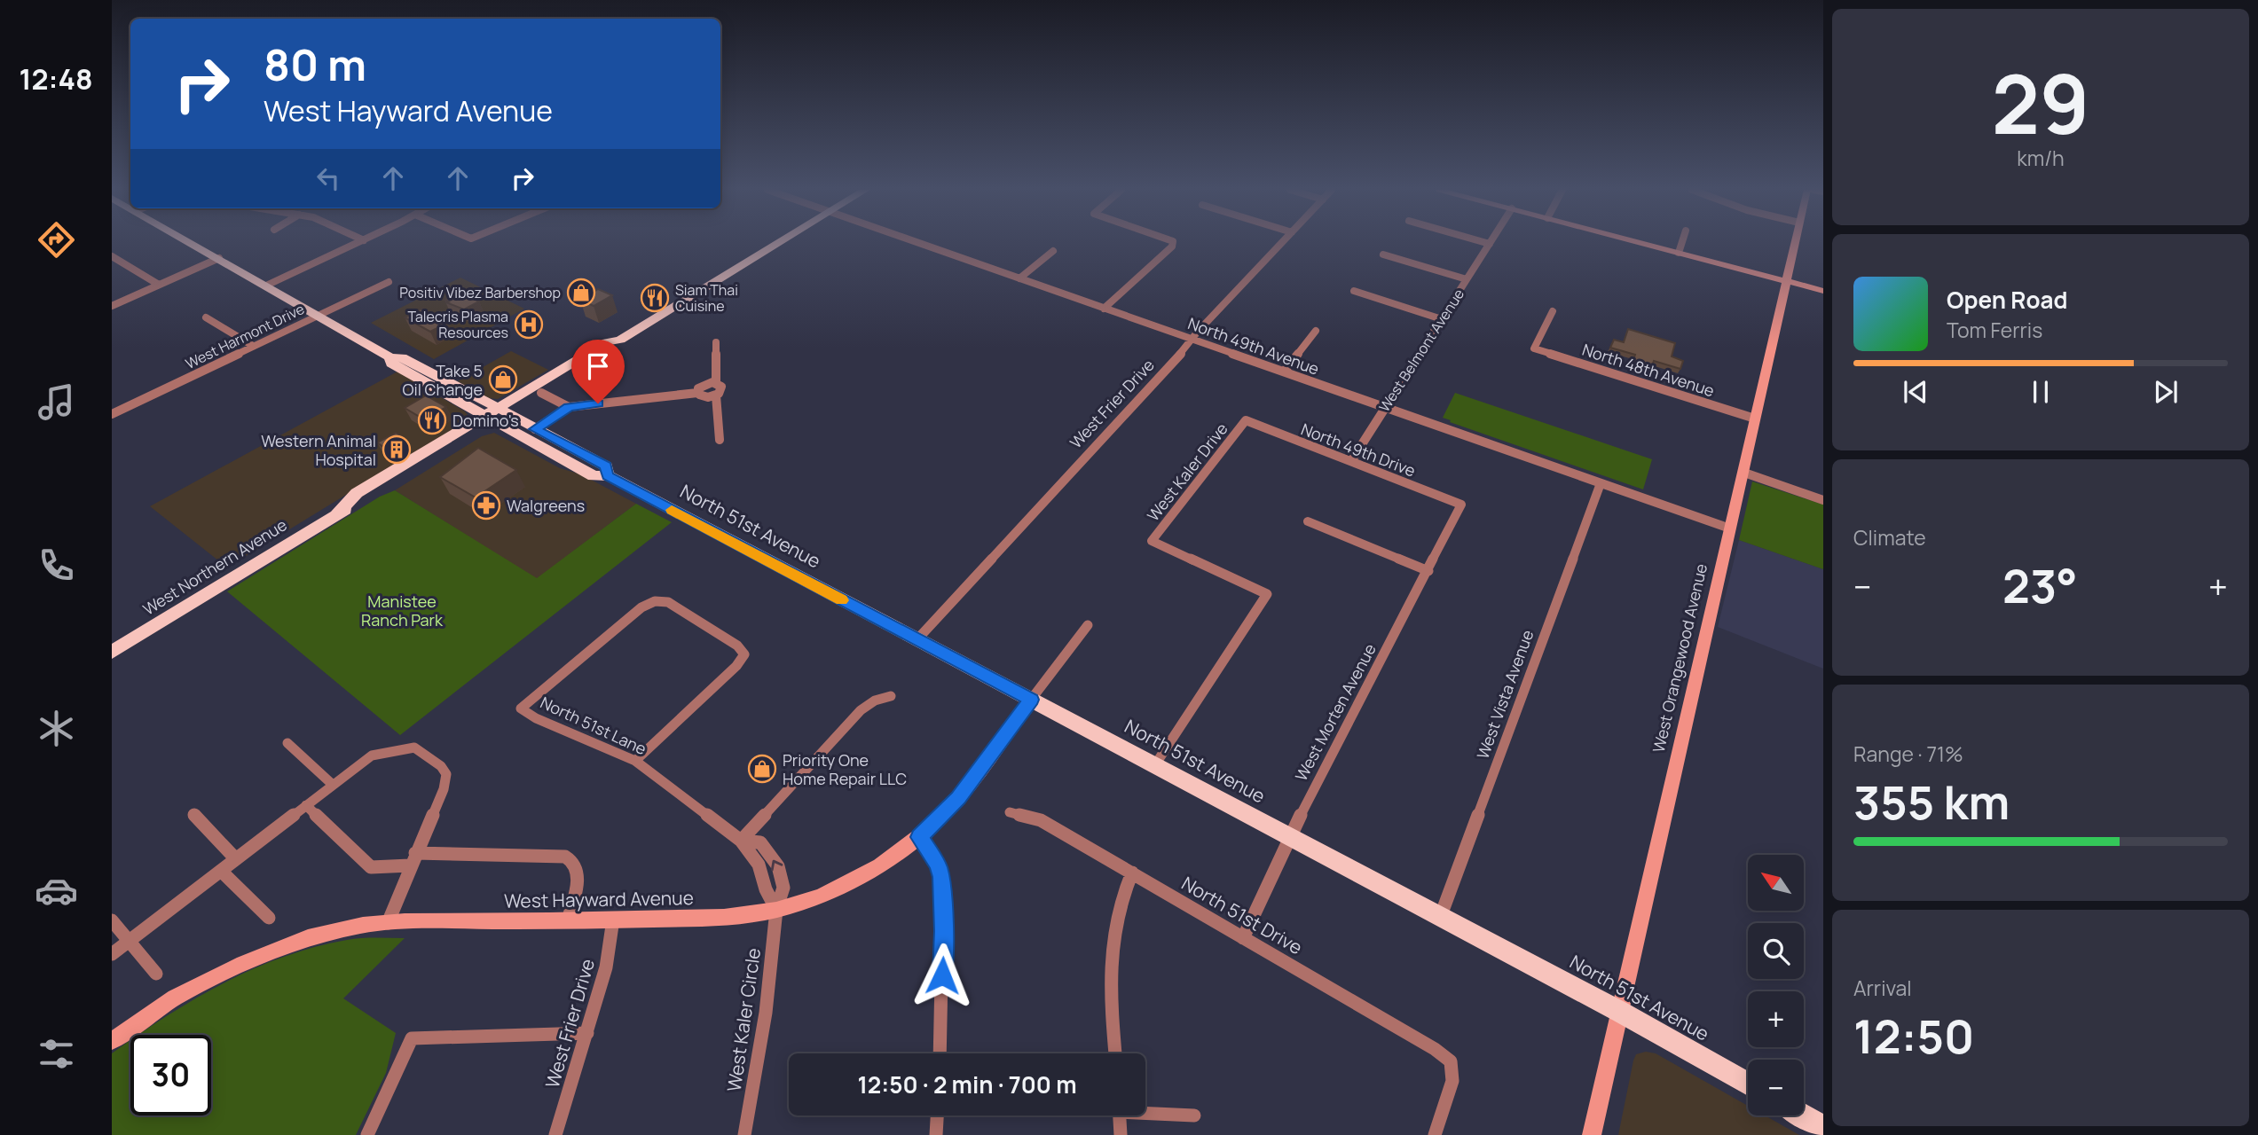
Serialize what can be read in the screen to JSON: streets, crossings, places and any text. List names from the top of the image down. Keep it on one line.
{"streets":{"main road":["North 51st Avenue","West Northern Avenue"],"street":["West Harmont Drive","North 49th Avenue","West Belmont Avenue","North 48th Avenue","West Frier Drive","North 49th Drive","West Kaler Drive","West Orangewood Avenue","West Vista Avenue","West Morten Avenue","North 51st Lane","West Hayward Avenue","North 51st Drive","West Kaler Circle"]},"crossings":[["West Harmont Drive","North 51st Avenue"],["North 49th Avenue","West Belmont Avenue"],["North 49th Avenue","West Frier Drive"],["North 49th Avenue","West Orangewood Avenue"],["North 49th Avenue","West Vista Avenue"],["West Belmont Avenue","North 49th Drive"],["North 48th Avenue","West Orangewood Avenue"],["West Frier Drive","North 51st Avenue"],["West Frier Drive","West Hayward Avenue"],["North 49th Drive","West Kaler Drive"],["North 49th Drive","West Morten Avenue"],["West Kaler Drive","North 51st Avenue"],["North 51st Avenue","West Northern Avenue"],["North 51st Avenue","West Orangewood Avenue"],["North 51st Avenue","West Vista Avenue"],["North 51st Avenue","West Morten Avenue"],["North 51st Avenue","West Hayward Avenue"],["West Morten Avenue","North 51st Drive"],["North 51st Lane","West Hayward Avenue"],["North 51st Lane","West Kaler Circle"],["West Hayward Avenue","West Kaler Circle"]],"parks":["Manistee Ranch Park"],"places":{"shop":["Positiv Vibez Barbershop","Take 5 Oil Change","Priority One Home Repair LLC"],"restaurant":["Siam Thai Cuisine","Domino's"],"hospital":["Talecris Plasma Resources"],"building":["Western Animal Hospital"],"pharmacy":["Walgreens"]},"north":"top left","page":{"tabs":"12:48","tile":[["29","km/h"],"Climate",["Range · 71%","355 km"],["Arrival","12:50"]],"turn":["80 m","West Hayward Avenue"],"song":["Open Road","Tom Ferris"],"heat":["−","23°","+"],"map_buttons":["+","−"],"limit":"30","trip":"12:50 · 2 min · 700 m"}}
